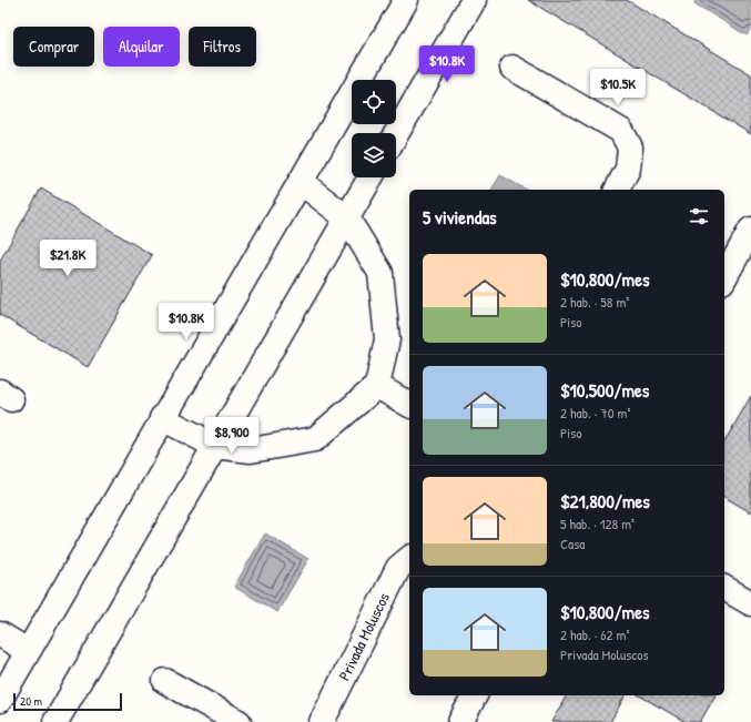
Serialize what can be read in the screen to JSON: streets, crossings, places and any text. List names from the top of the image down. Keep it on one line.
{"streets":{"main road":["Privada Moluscos"]},"scale_bar":"20 m","page":{"chip":["Comprar","Alquilar","Filtros"],"price":["$10.8K","$10.5K","$21.8K","$10.8K","$8,900"],"heading":"5 viviendas","list":[{"name":"$10,800/mes","note":"2 hab. · 58 m² · Piso"},{"name":"$10,500/mes","note":"2 hab. · 70 m² · Piso"},{"name":"$21,800/mes","note":"5 hab. · 128 m² · Casa"},{"name":"$10,800/mes","note":"2 hab. · 62 m² · Privada Moluscos"}],"scale":"20 m"}}
